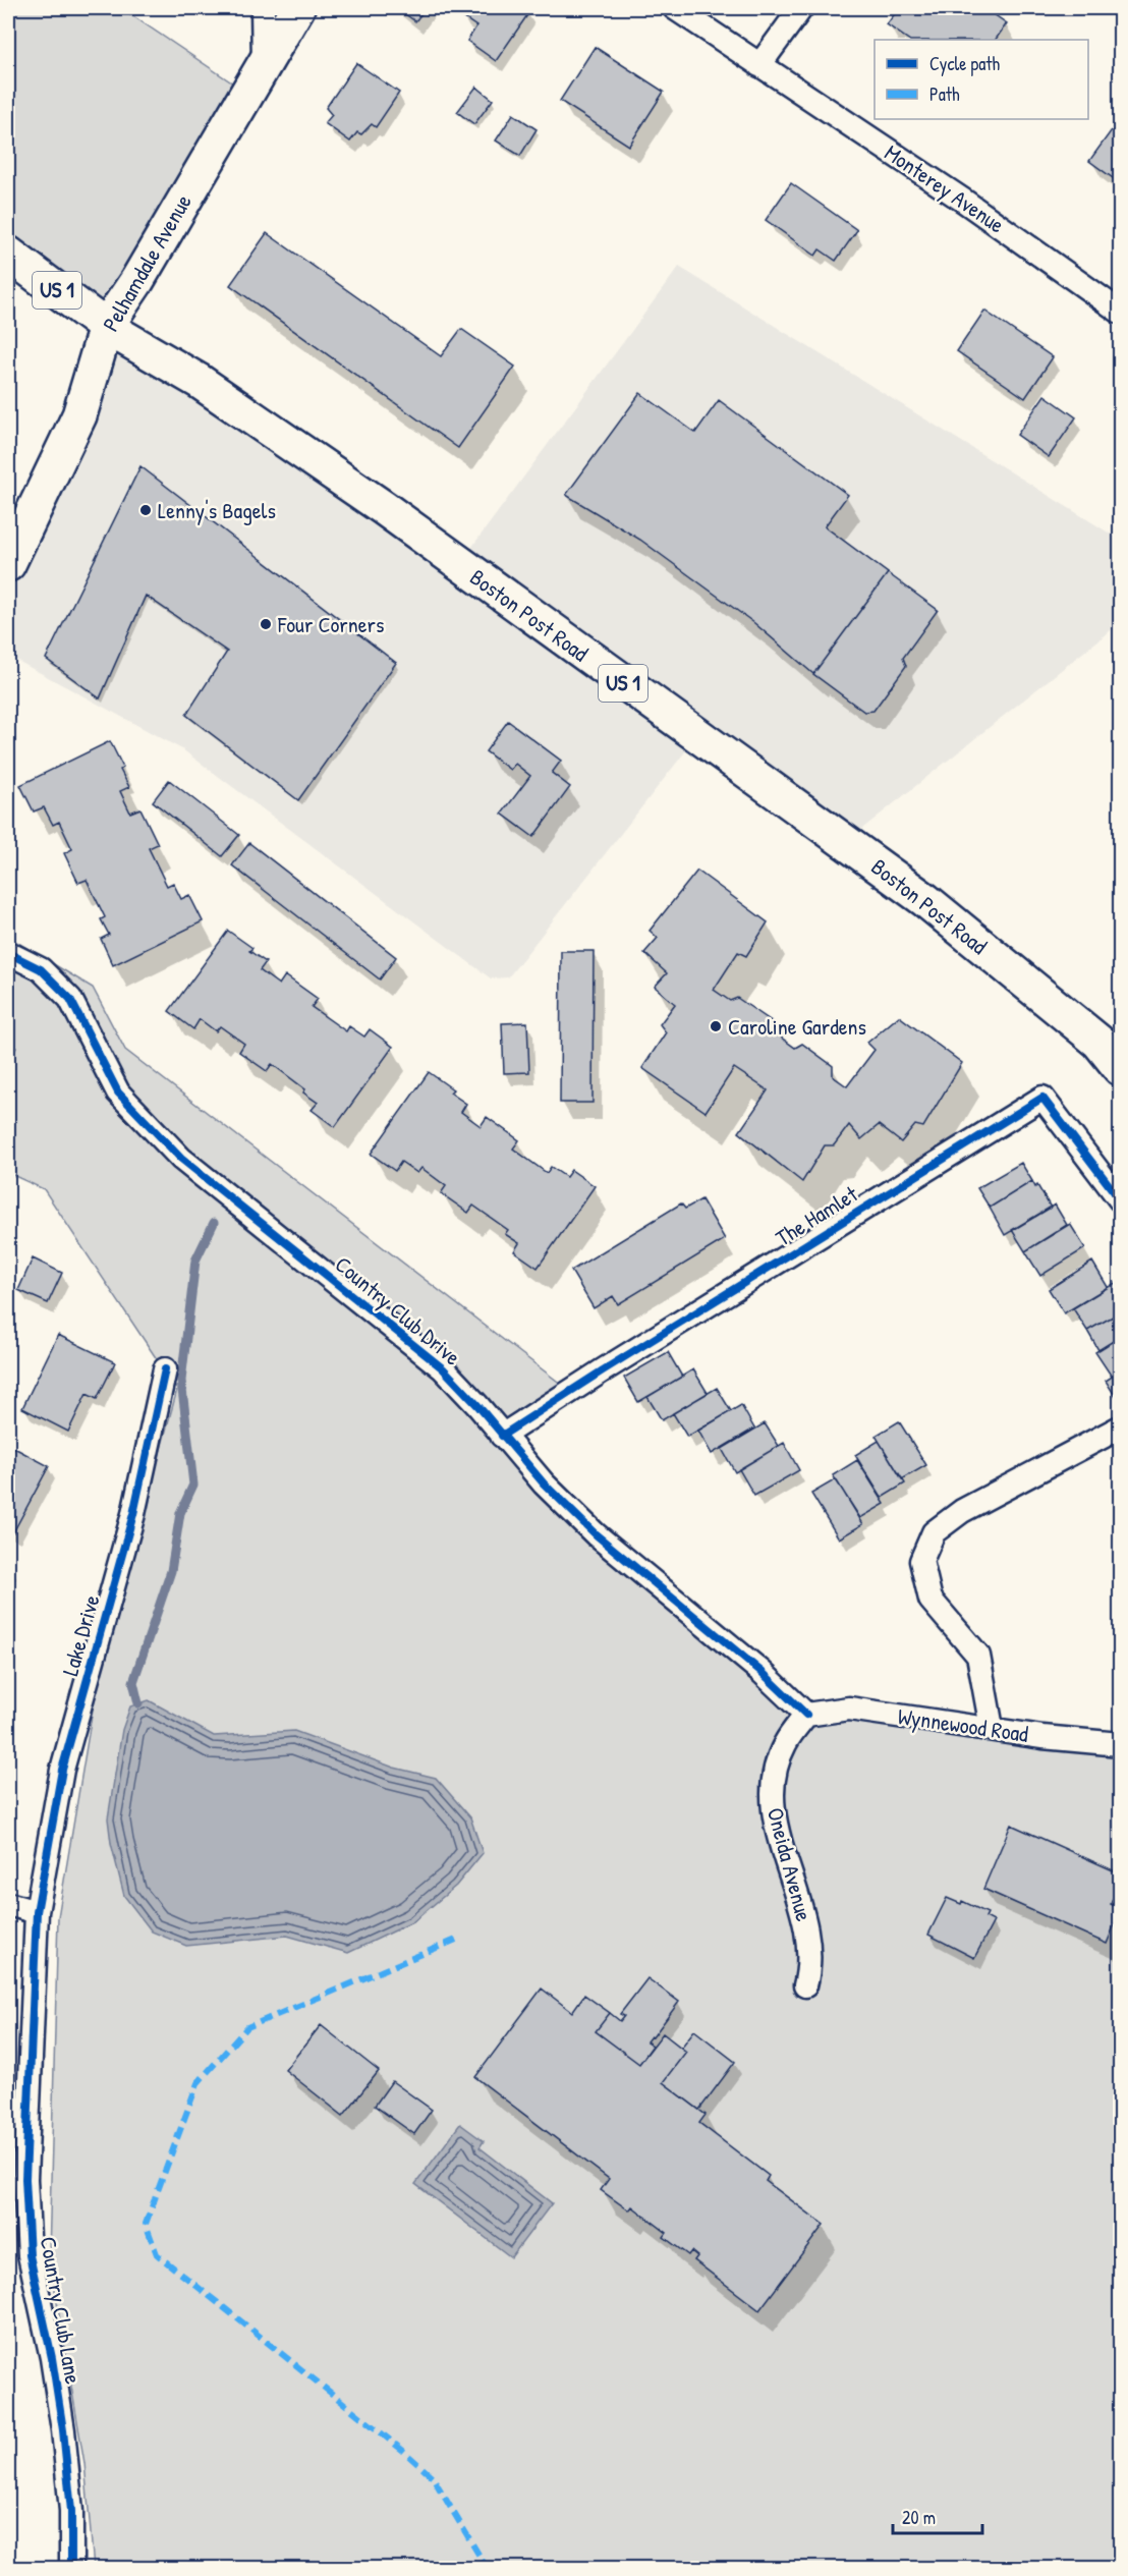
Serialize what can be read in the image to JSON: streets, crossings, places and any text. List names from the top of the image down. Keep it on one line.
{"streets":{"main road":["Pelhamdale Avenue","US 1","Boston Post Road"],"street":["Monterey Avenue","The Hamlet","Country Club Drive","Lake Drive","Wynnewood Road","Oneida Avenue","Country Club Lane"]},"crossings":[["Pelhamdale Avenue","Boston Post Road"],["The Hamlet","Country Club Drive"],["Country Club Drive","Wynnewood Road"],["Country Club Drive","Oneida Avenue"],["Lake Drive","Country Club Lane"],["Wynnewood Road","Oneida Avenue"]],"places":["Lenny's Bagels","Four Corners","Caroline Gardens"],"legend":["Cycle path","Path"],"scale_bar":"20 m"}
